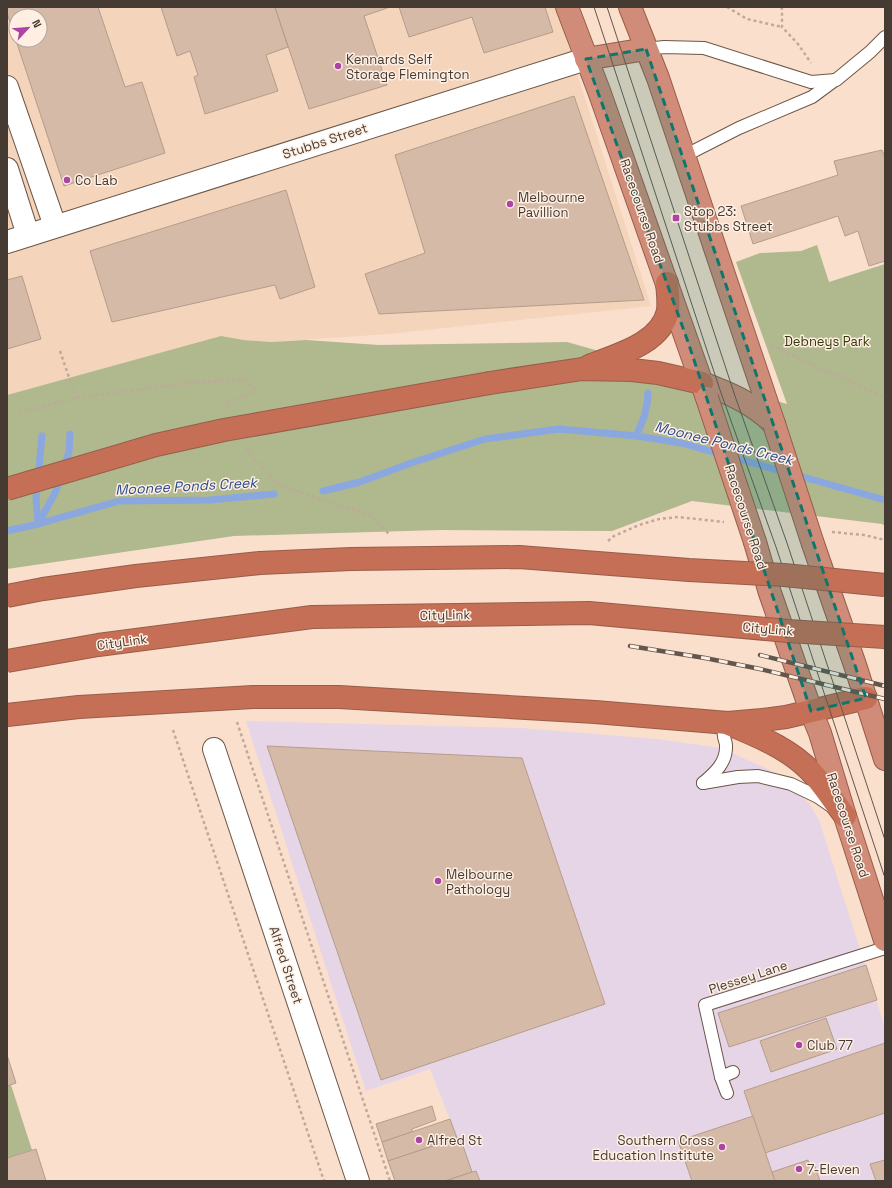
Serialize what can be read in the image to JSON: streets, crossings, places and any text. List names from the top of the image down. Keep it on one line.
{"streets":{"highway":["Stubbs Street","Racecourse Road","CityLink"],"street":["Alfred Street"],"lane":["Plessey Lane"]},"crossings":[["Stubbs Street","Racecourse Road"]],"water":["Moonee Ponds Creek"],"parks":["Debneys Park"],"places":{"other":["Kennards Self Storage Flemington","Co Lab","Melbourne Pavillion","Melbourne Pathology","Club 77","Alfred St","Southern Cross Education Institute","7-Eleven"],"transit":["Stop 23: Stubbs Street"]},"north":"top right"}
